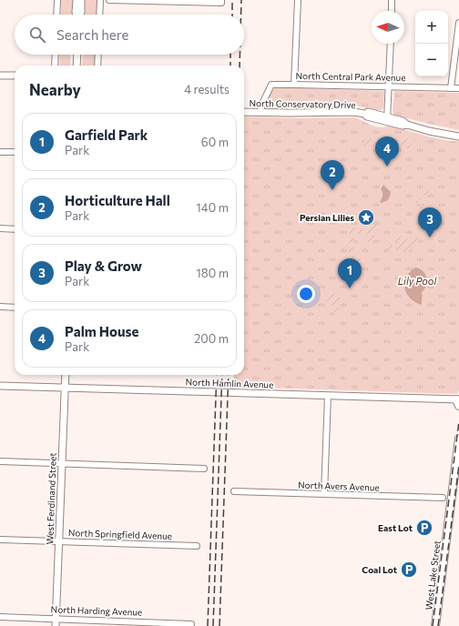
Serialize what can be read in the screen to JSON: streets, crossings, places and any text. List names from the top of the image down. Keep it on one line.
{"streets":{"main road":["West Lake Street"],"street":["North Central Park Avenue","North Conservatory Drive","North Hamlin Avenue","North Avers Avenue","West Ferdinand Street","North Springfield Avenue","North Harding Avenue"]},"crossings":[["North Central Park Avenue","North Conservatory Drive"],["North Hamlin Avenue","West Ferdinand Street"],["North Avers Avenue","West Lake Street"],["West Ferdinand Street","North Springfield Avenue"],["West Ferdinand Street","North Harding Avenue"]],"water":["Lily Pool"],"places":{"place":["Persian Lilies"],"parking":["East Lot","Coal Lot"]},"north":"left","page":{"map_buttons":["+","−"],"search":"Search here","heading":["Nearby","4 results"],"list":[{"mark":"1","name":"Garfield Park","note":"Park","value":"60 m"},{"mark":"2","name":"Horticulture Hall","note":"Park","value":"140 m"},{"mark":"3","name":"Play & Grow","note":"Park","value":"180 m"},{"mark":"4","name":"Palm House","note":"Park","value":"200 m"}],"pins":["4","2","3","1"]}}
